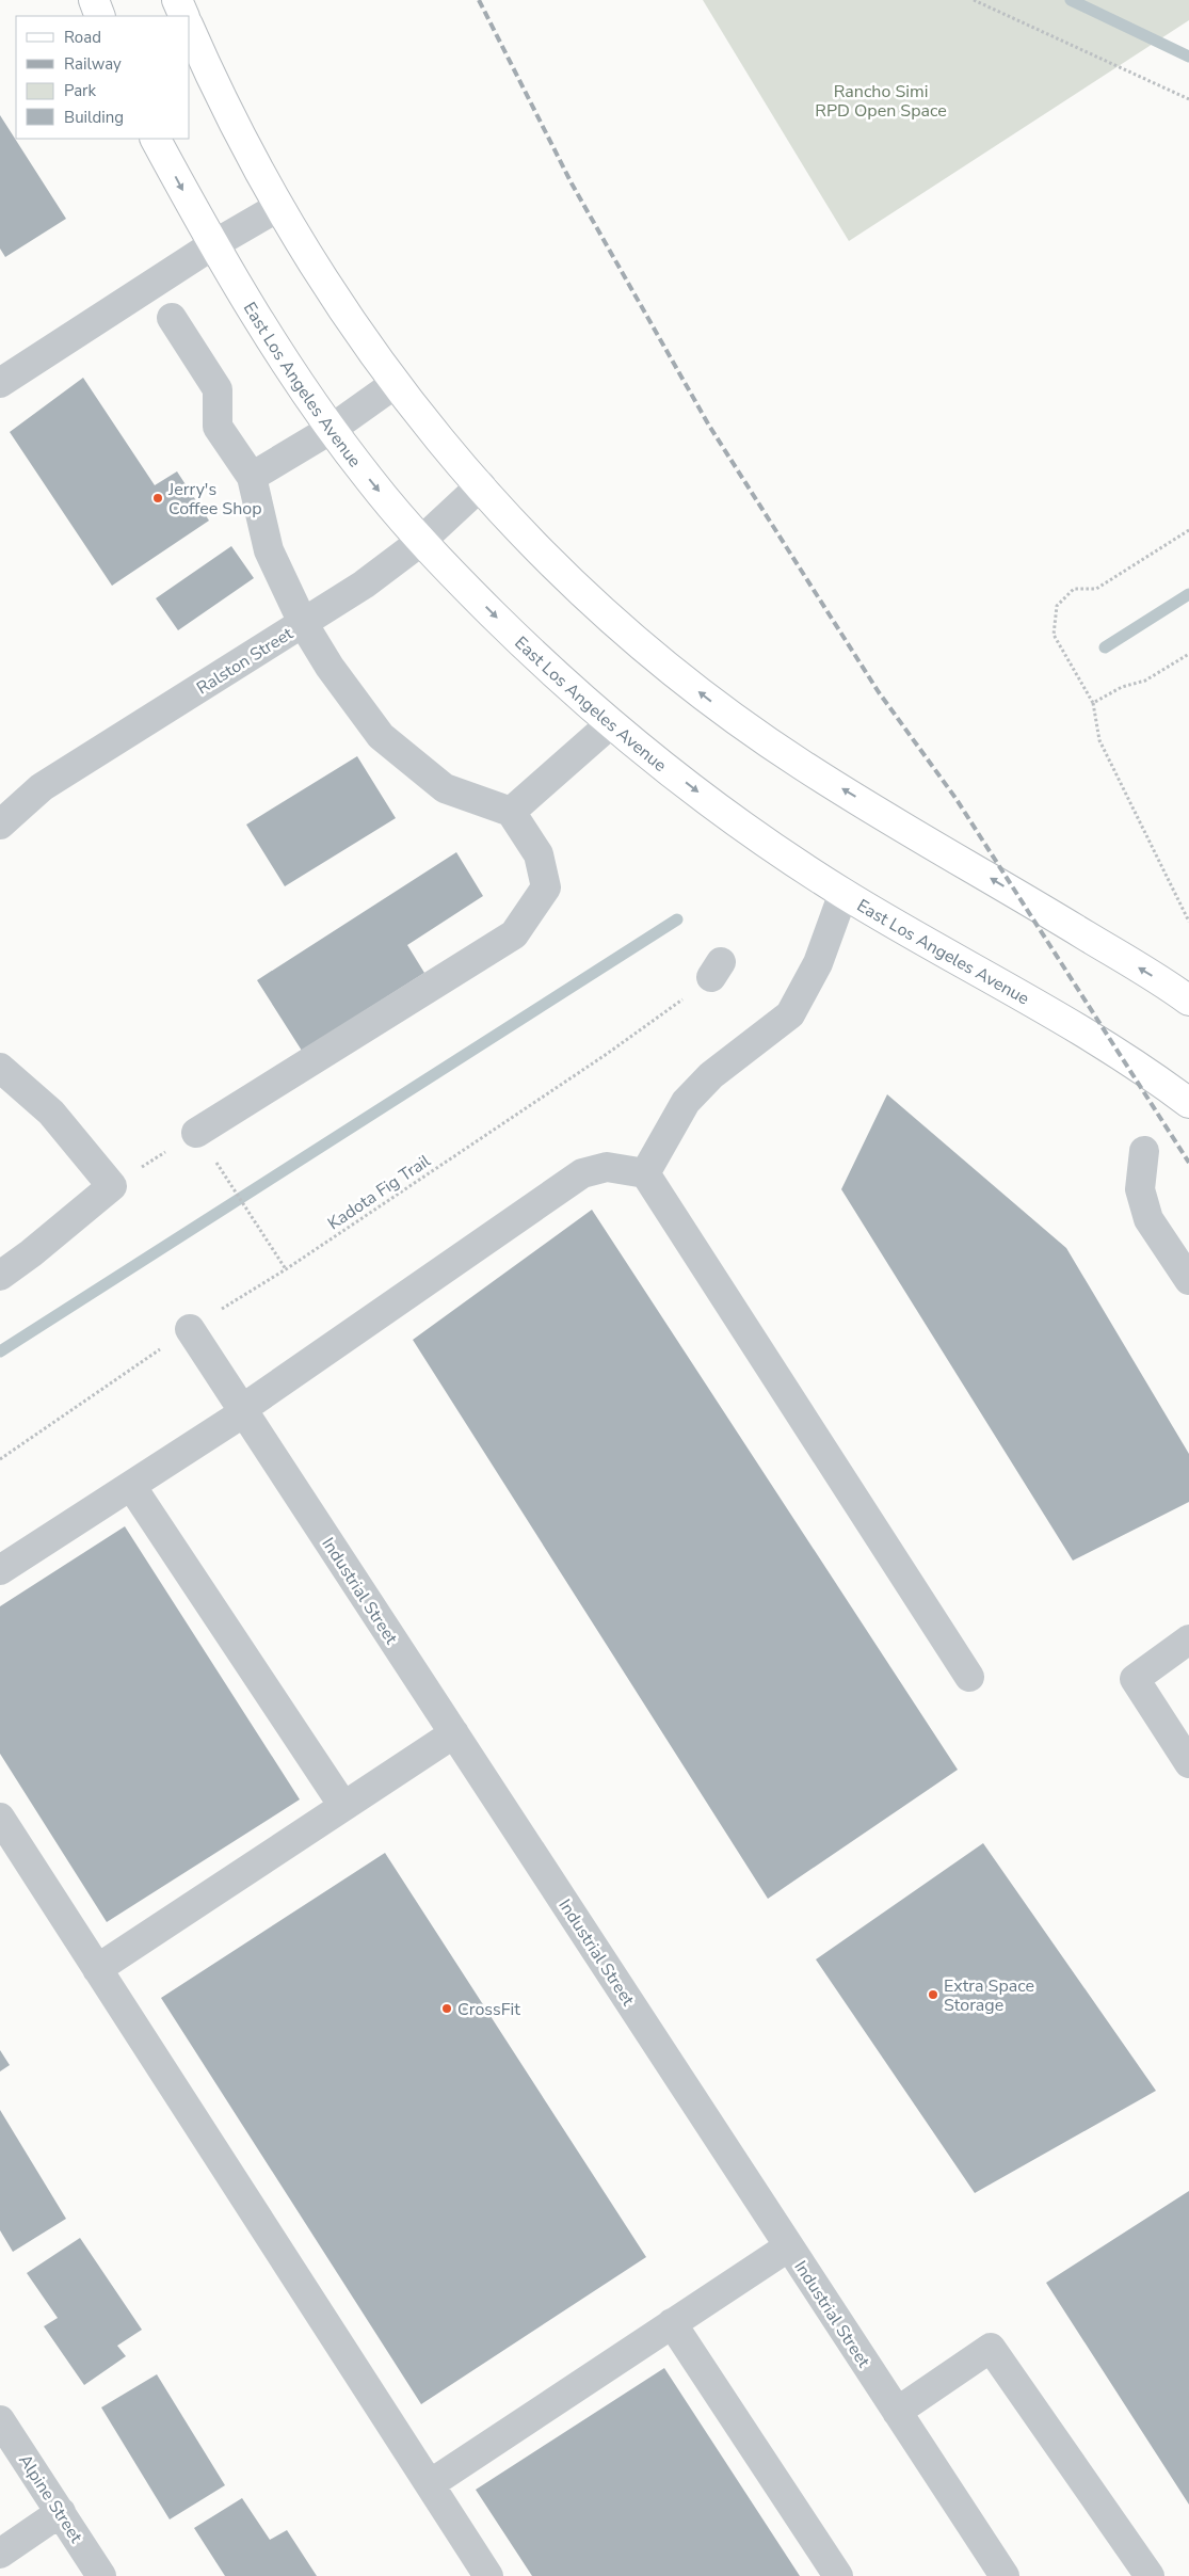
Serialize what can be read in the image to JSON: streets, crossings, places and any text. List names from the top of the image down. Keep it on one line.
{"streets":{"main road":["East Los Angeles Avenue"],"street":["Ralston Street","Industrial Street","Alpine Street"],"path":["Kadota Fig Trail"]},"crossings":[["East Los Angeles Avenue","Ralston Street"],["Kadota Fig Trail","Industrial Street"]],"parks":["Rancho Simi RPD Open Space"],"places":["Jerry's Coffee Shop","Extra Space Storage","CrossFit"],"legend":["Road","Railway","Park","Building"]}
